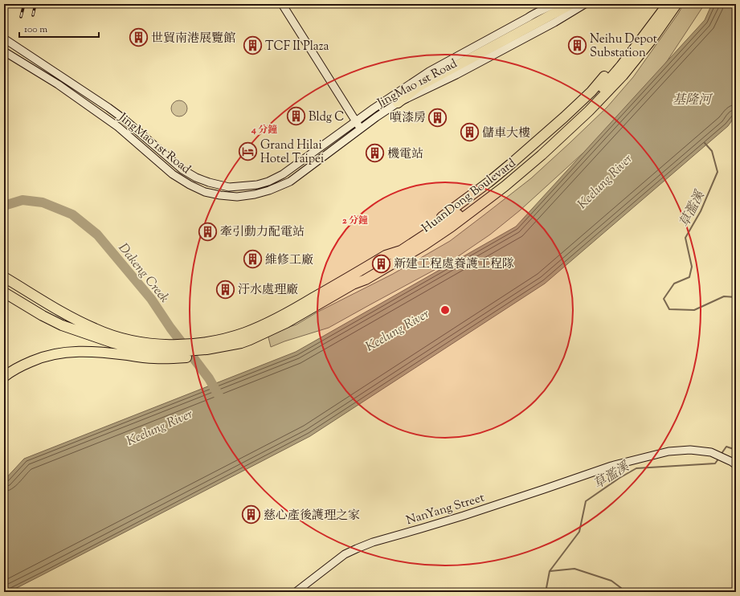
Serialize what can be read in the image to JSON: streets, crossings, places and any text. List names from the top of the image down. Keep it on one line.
{"streets":{"highway":["HuanDong Boulevard"],"street":["JingMao 1st Road","NanYang Street"]},"water":["基隆河","Keelung River","草濫溪","Dakeng Creek"],"places":{"building":["世貿南港展覽館","TCF II Plaza","Neihu Depot Substation","Bldg C","噴漆房","儲車大樓","機電站","牽引動力配電站","維修工廠","新建工程處養護工程隊","汙水處理廠","慈心產後護理之家"],"hotel":["Grand Hilai Hotel Taipei"]},"scale_bar":"100 m","rings":["4 分鐘","2 分鐘"]}
